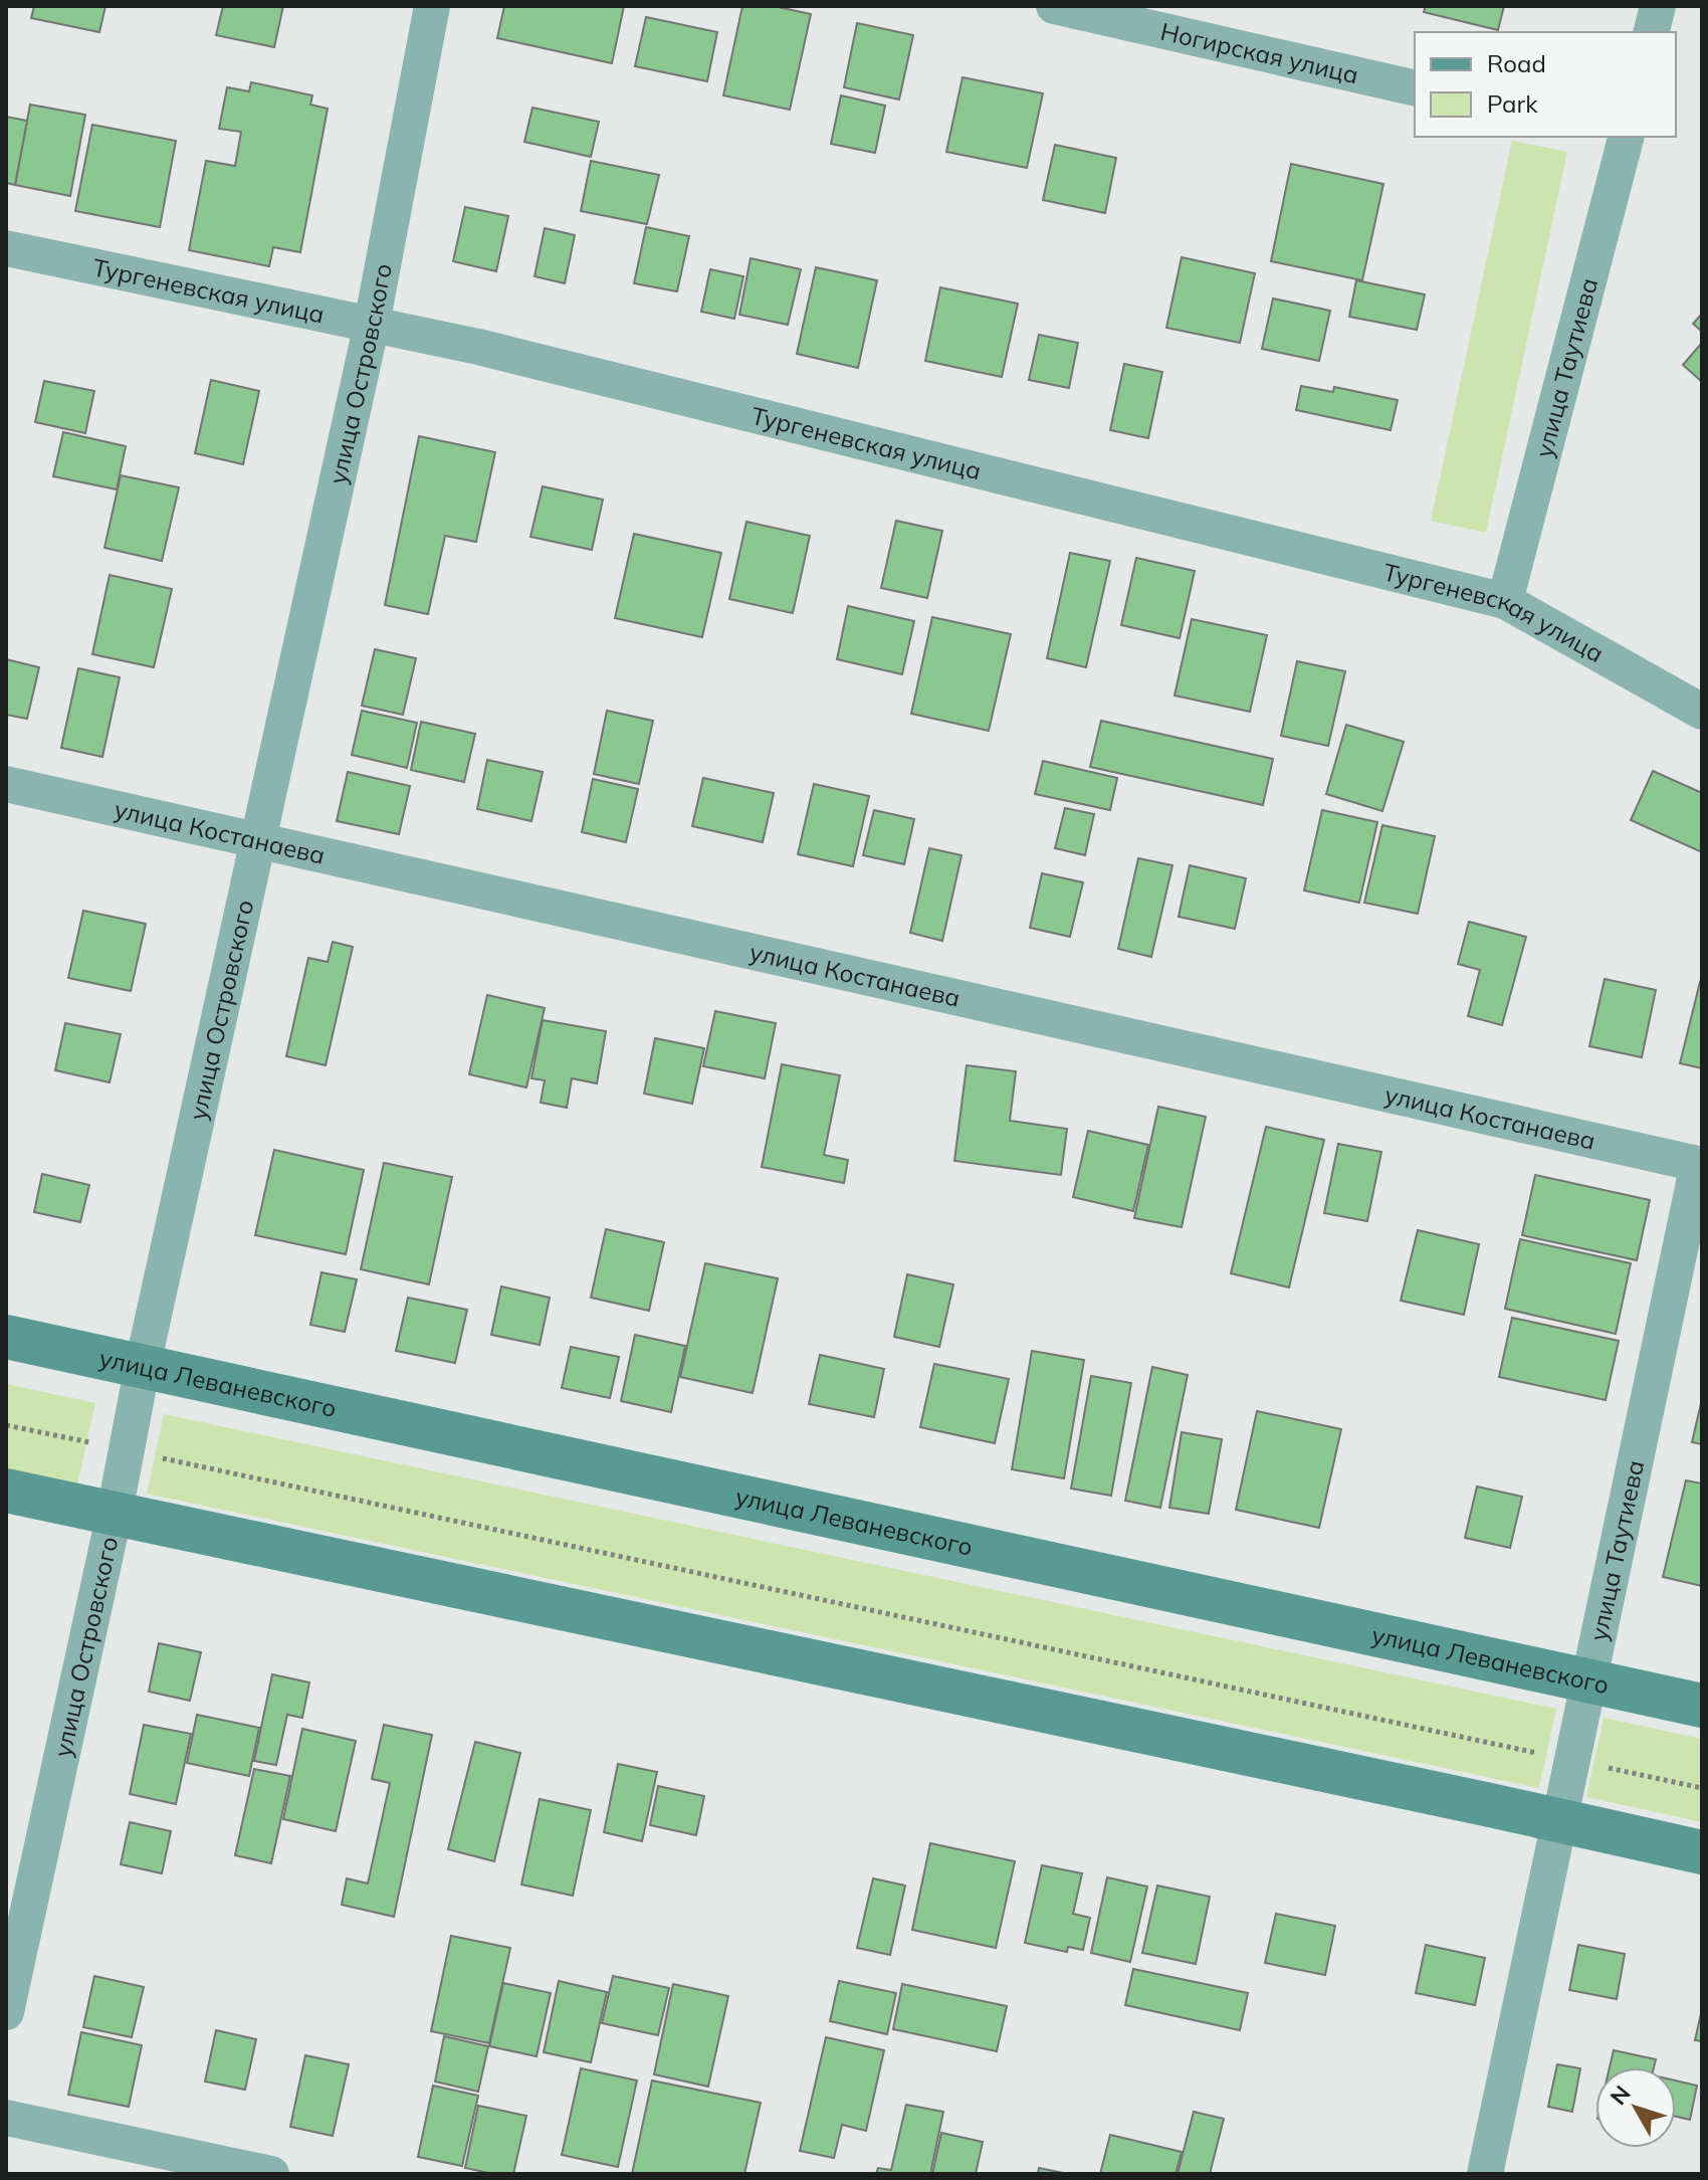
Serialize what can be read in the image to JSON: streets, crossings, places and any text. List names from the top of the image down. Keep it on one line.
{"streets":{"street":["Ногирская улица","Тургеневская улица","улица Таутиева","улица Островского","улица Костанаева","улица Леваневского"]},"crossings":[["Тургеневская улица","улица Таутиева"],["Тургеневская улица","улица Островского"],["улица Таутиева","улица Костанаева"],["улица Таутиева","улица Леваневского"],["улица Островского","улица Костанаева"],["улица Островского","улица Леваневского"]],"legend":["Road","Park"],"north":"top left"}
